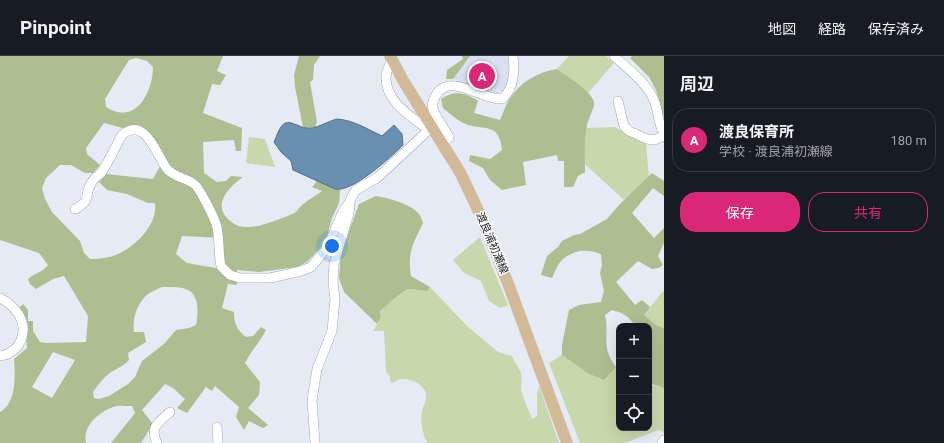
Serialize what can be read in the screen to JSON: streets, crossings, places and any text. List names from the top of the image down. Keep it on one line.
{"streets":{"main road":["渡良浦初瀬線"]},"page":{"header":"Pinpoint","nav":["地図","経路","保存済み"],"heading":"周辺","pins":"A","list":[{"mark":"A","name":"渡良保育所","note":"学校 · 渡良浦初瀬線","value":"180 m"}],"buttons":["保存","共有"],"map_buttons":["+","−"]}}
